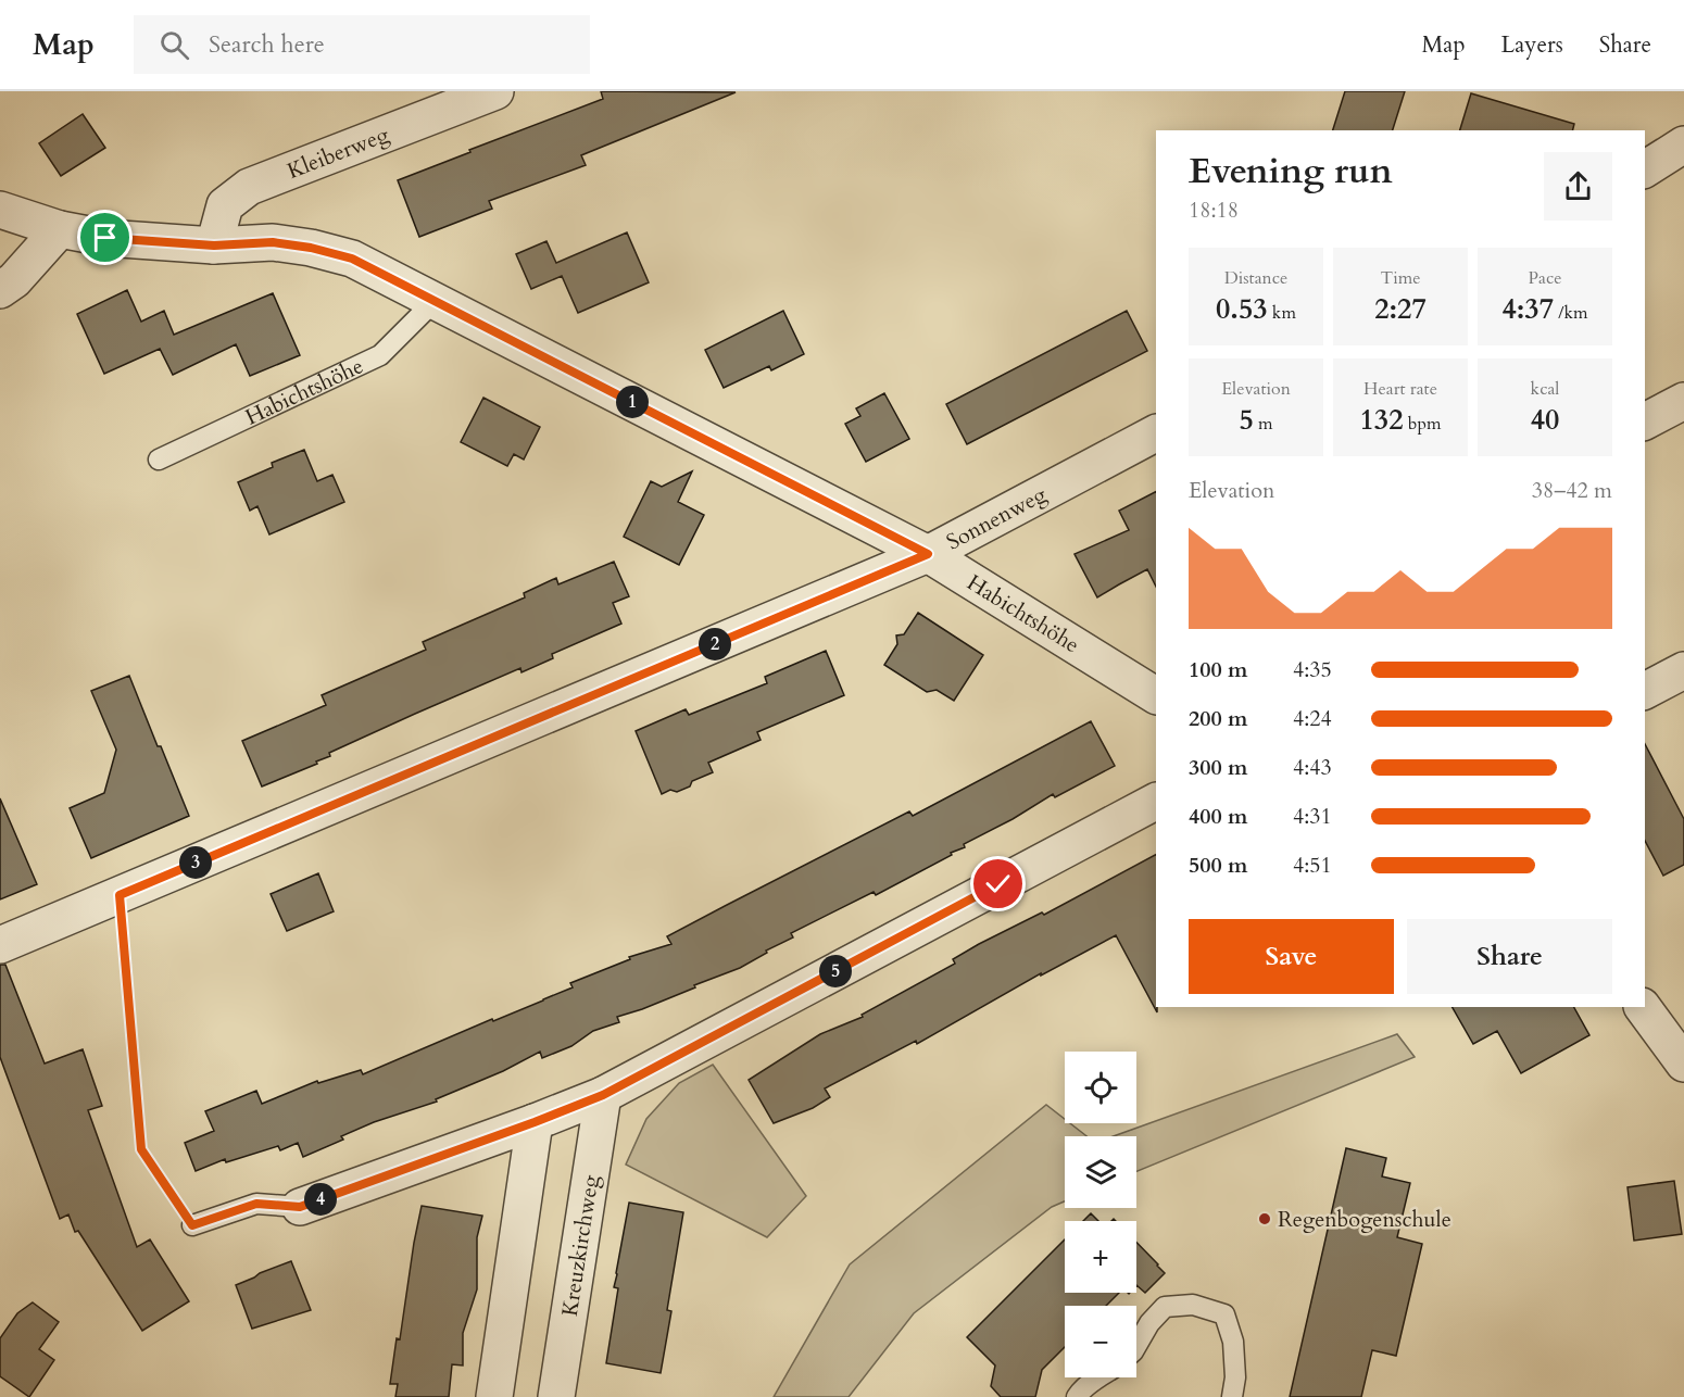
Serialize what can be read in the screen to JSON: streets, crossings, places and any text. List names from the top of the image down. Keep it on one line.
{"streets":{"street":["Kleiberweg","Habichtshöhe","Sonnenweg","Kreuzkirchweg"]},"crossings":[["Kleiberweg","Habichtshöhe"],["Habichtshöhe","Sonnenweg"]],"places":["Regenbogenschule"],"page":{"header":"Map","search":"Search here","nav":["Map","Layers","Share"],"heading":["Evening run","18:18"],"stats":[["Distance","0.53 km"],["Time","2:27"],["Pace","4:37 /km"],["Elevation","5 m"],["Heart rate","132 bpm"],["kcal","40"]],"pins":["1","2","3","5","4"],"chart":["Elevation","38–42 m"],"list":[{"name":"100 m","note":"4:35"},{"name":"200 m","note":"4:24"},{"name":"300 m","note":"4:43"},{"name":"400 m","note":"4:31"},{"name":"500 m","note":"4:51"}],"buttons":["Save","Share"],"map_buttons":["+","−"]}}
